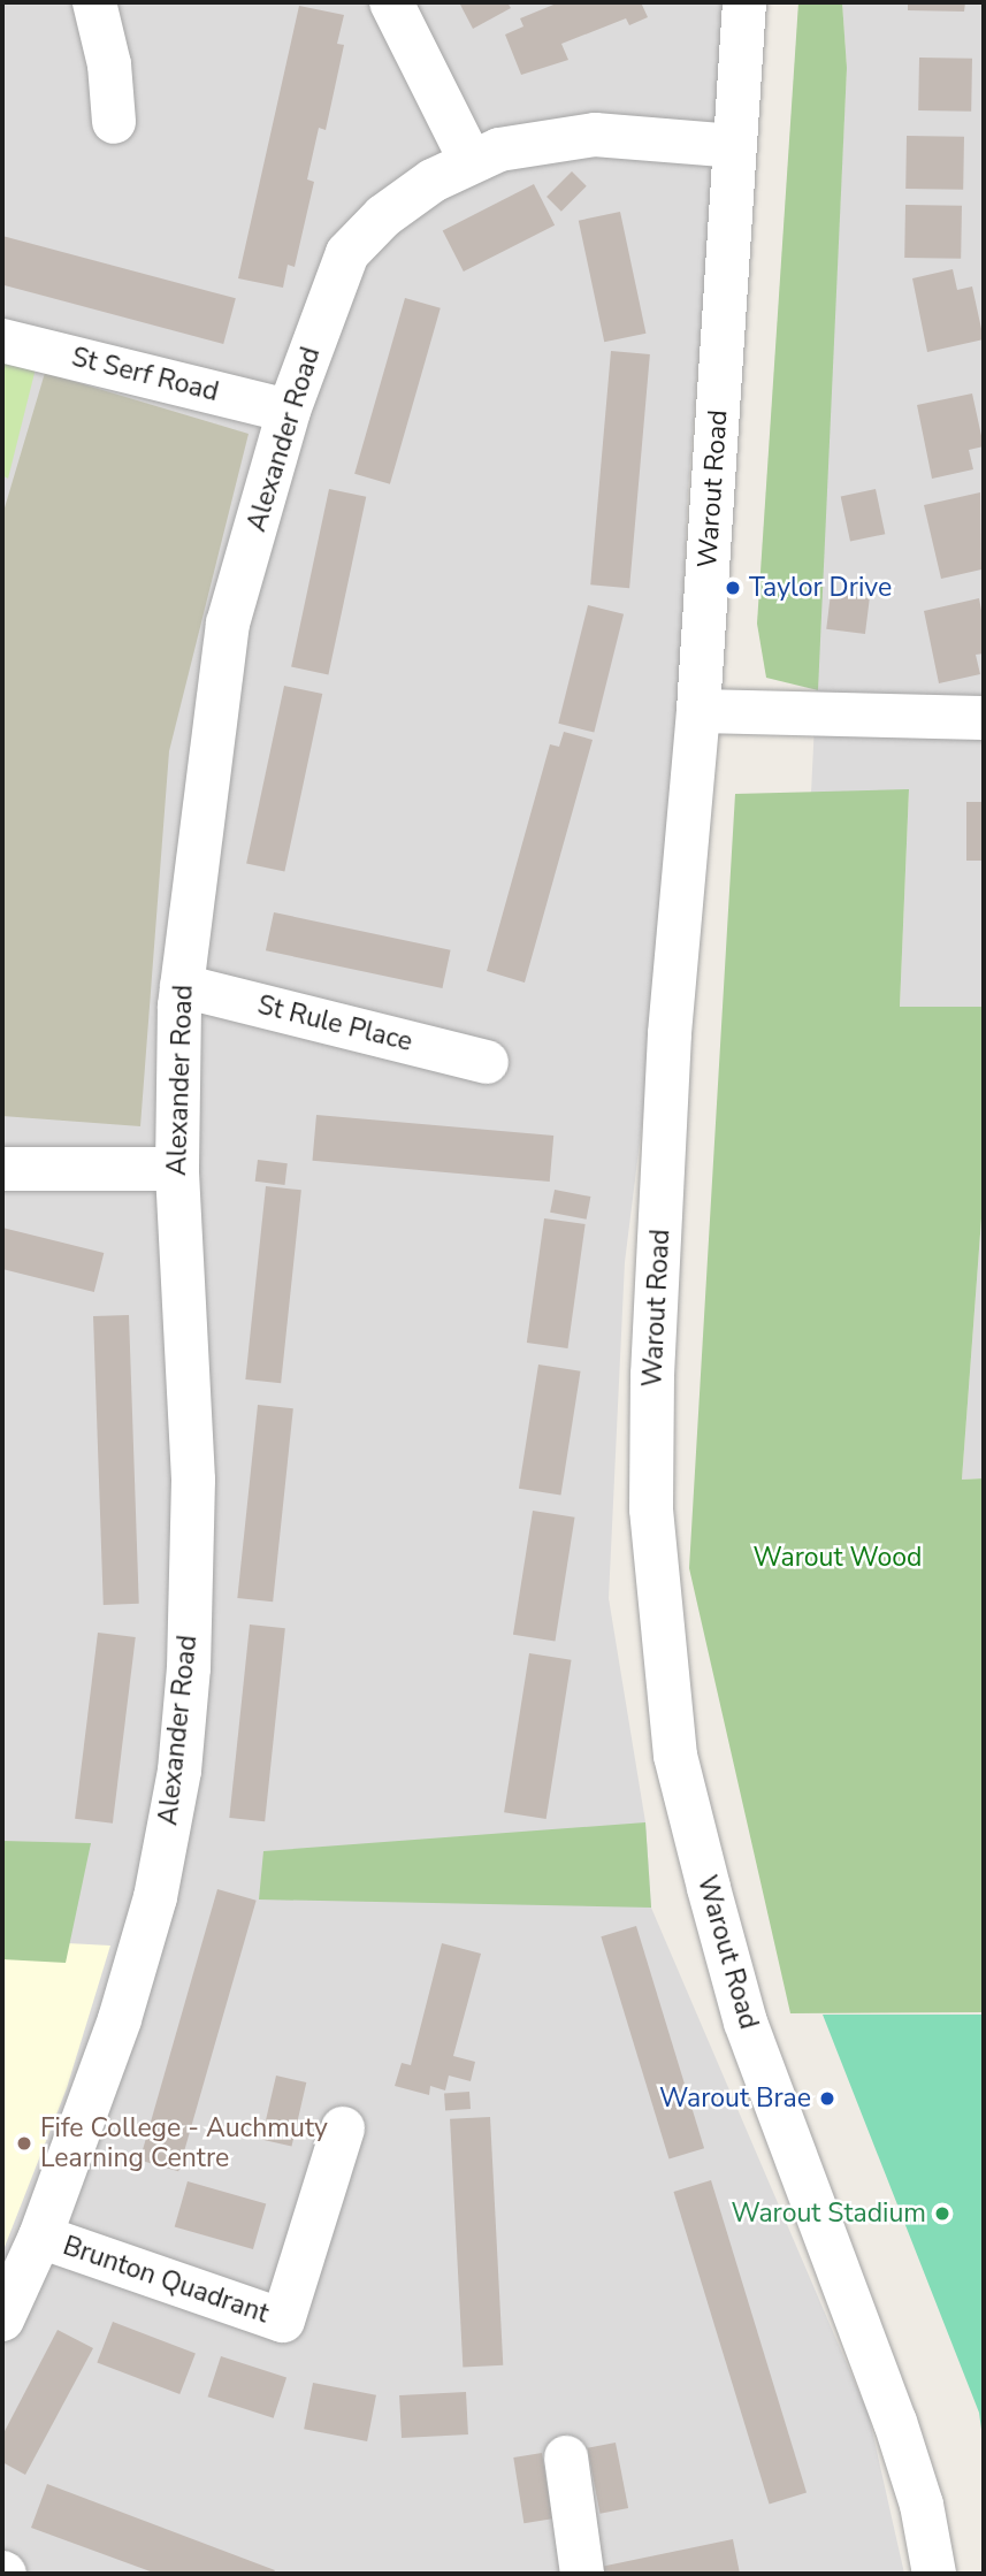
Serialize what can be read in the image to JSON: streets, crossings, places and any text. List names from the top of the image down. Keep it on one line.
{"streets":{"street":["St Serf Road","Alexander Road","Warout Road","St Rule Place","Brunton Quadrant"]},"crossings":[["St Serf Road","Alexander Road"],["Alexander Road","Warout Road"],["Alexander Road","St Rule Place"],["Alexander Road","Brunton Quadrant"]],"parks":["Warout Wood"],"places":["Taylor Drive","Warout Brae","Fife College - Auchmuty Learning Centre","Warout Stadium"]}
